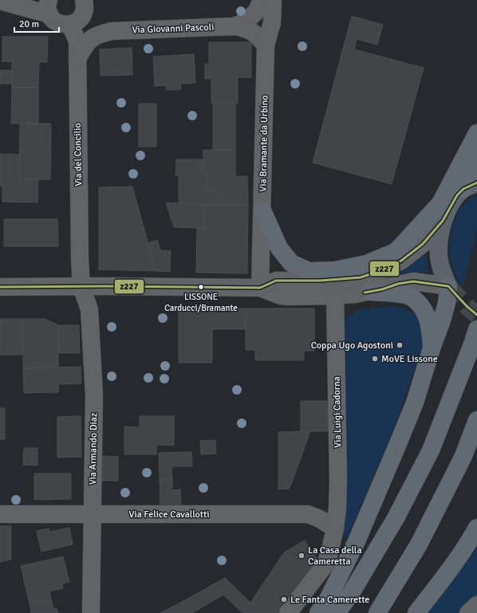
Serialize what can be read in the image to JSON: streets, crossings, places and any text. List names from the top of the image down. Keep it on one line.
{"streets":{"street":["Via Giovanni Pascoli","Via Bramante da Urbino","Via del Concilio","Via Luigi Cadorna","Via Armando Diaz","Via Felice Cavallotti"]},"crossings":[["Via Giovanni Pascoli","Via Bramante da Urbino"],["Via Giovanni Pascoli","Via del Concilio"],["Via del Concilio","Via Armando Diaz"],["Via Luigi Cadorna","Via Felice Cavallotti"],["Via Armando Diaz","Via Felice Cavallotti"]],"places":["LISSONE Carducci/Bramante","Coppa Ugo Agostoni","MoVE Lissone","La Casa della Cameretta","Le Fanta Camerette"],"lines":["transit line z227"],"scale_bar":"20 m"}
